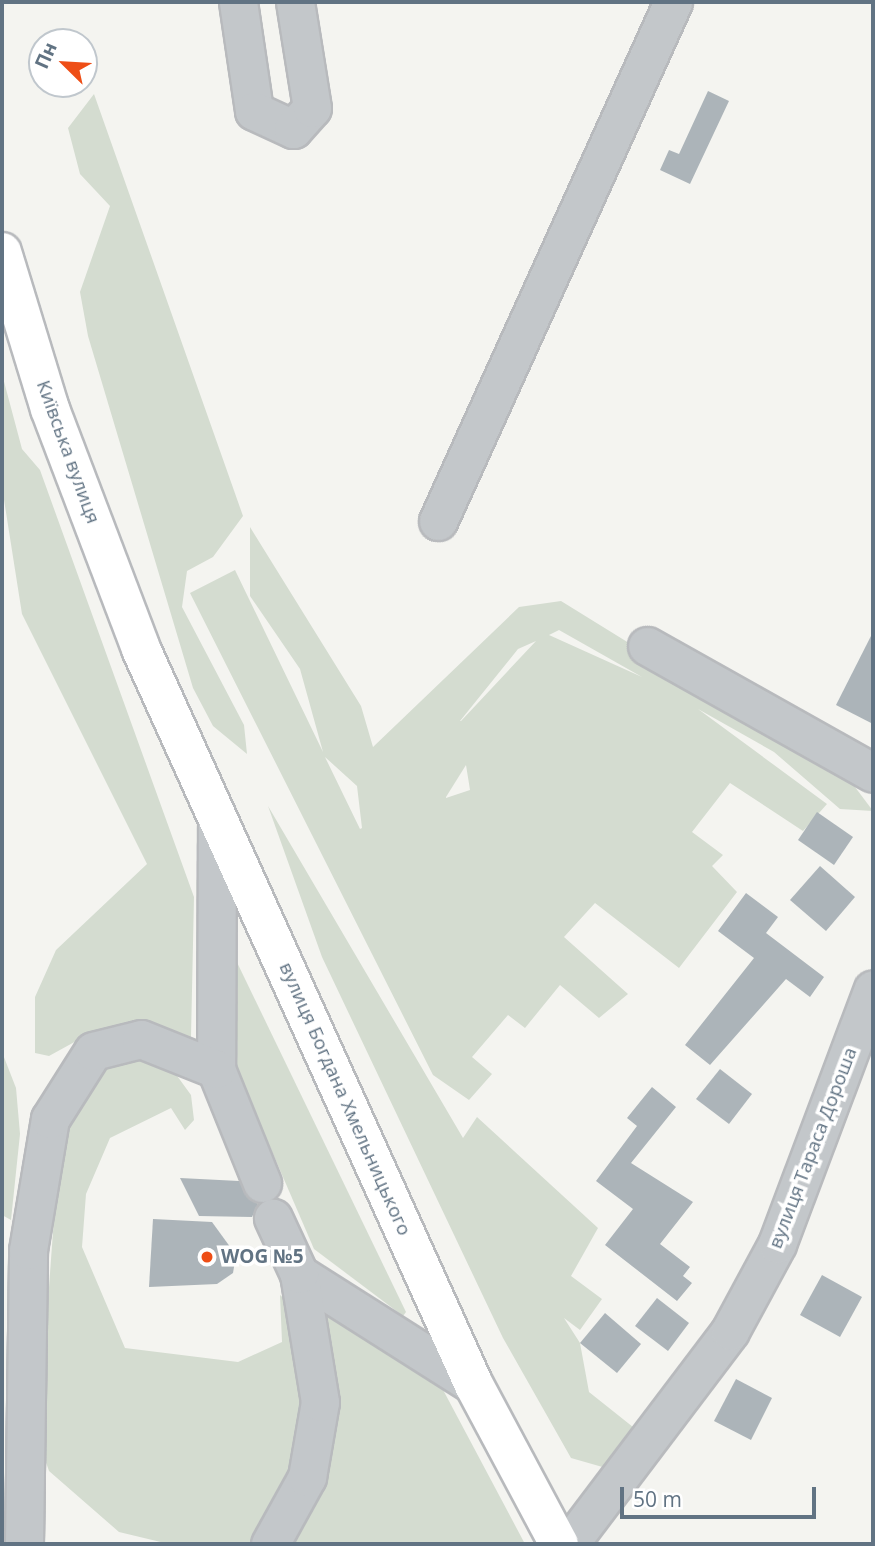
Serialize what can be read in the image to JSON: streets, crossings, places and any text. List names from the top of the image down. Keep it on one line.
{"streets":{"highway":["Київська вулиця","вулиця Богдана Хмельницького"],"street":["вулиця Тараса Дороша"]},"crossings":[["Київська вулиця","вулиця Богдана Хмельницького"]],"places":["WOG №5"],"scale_bar":"50 m","north":"top left"}
